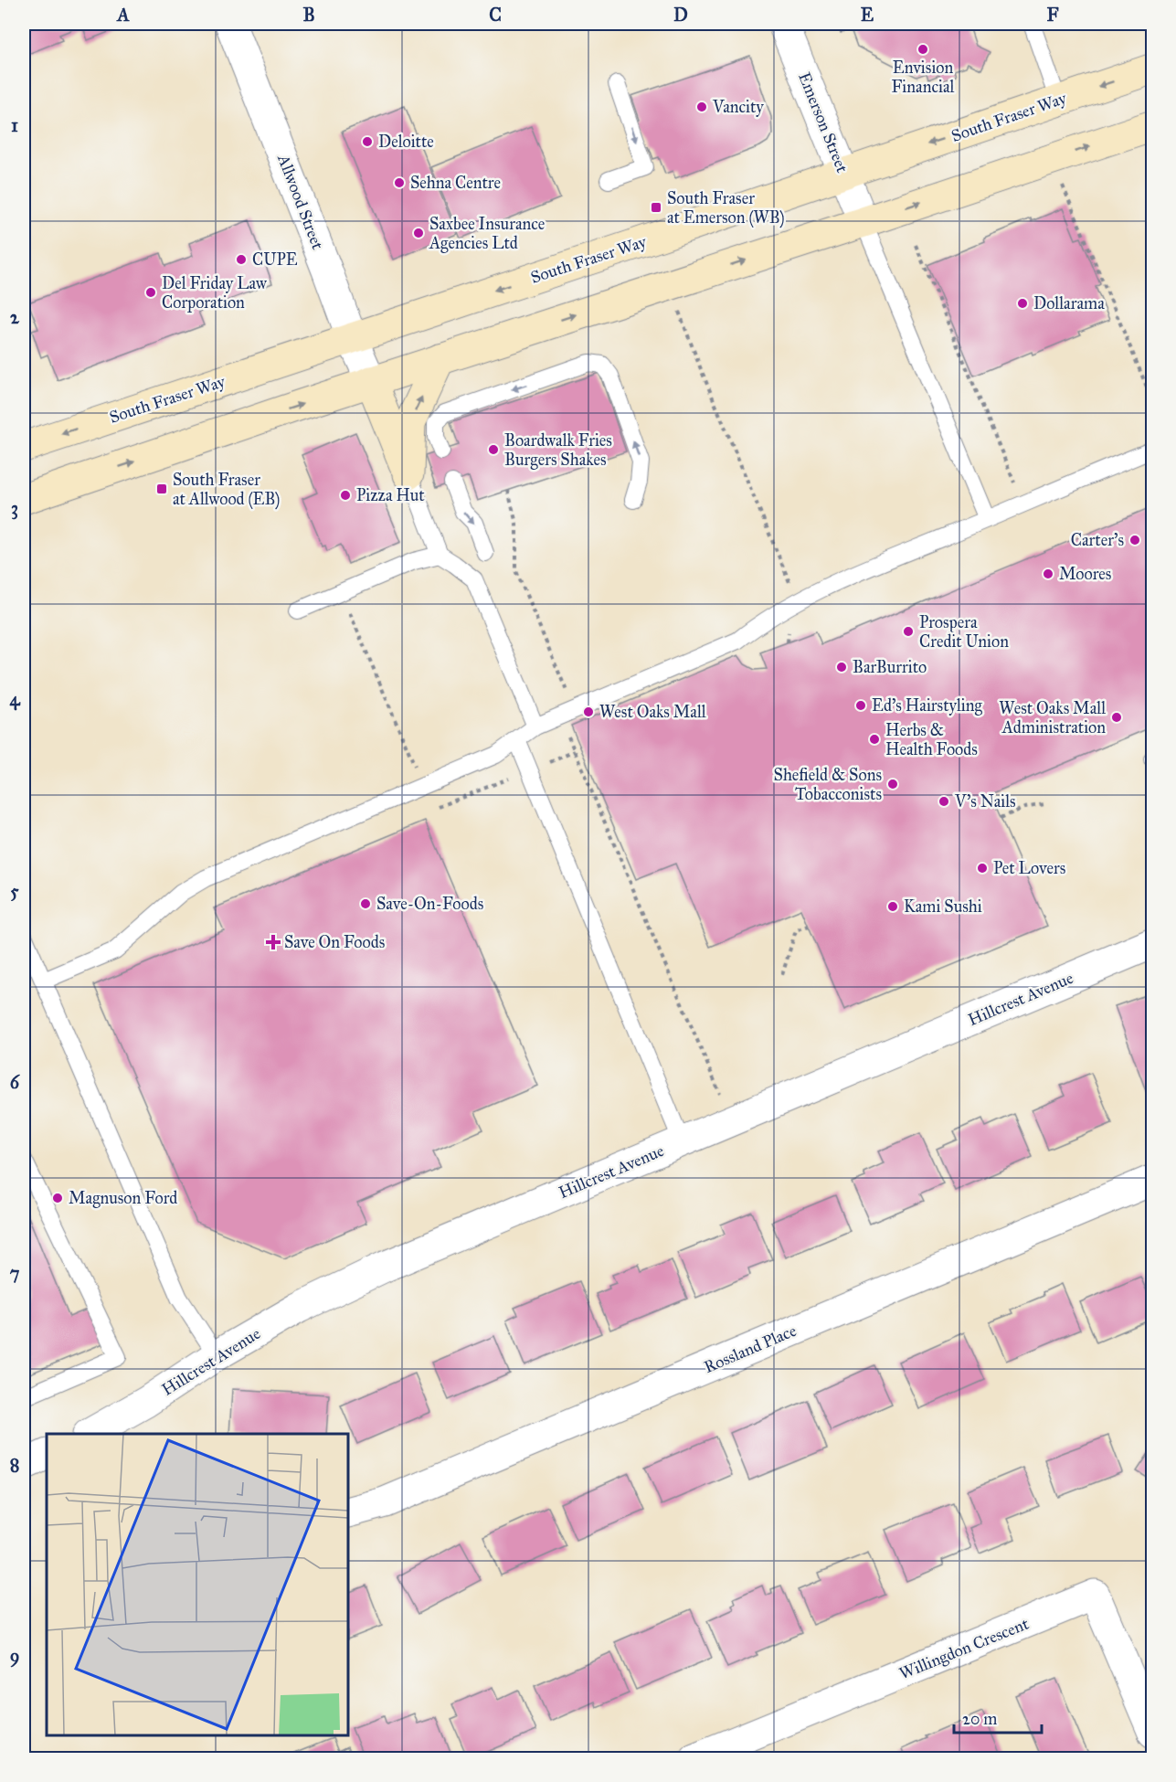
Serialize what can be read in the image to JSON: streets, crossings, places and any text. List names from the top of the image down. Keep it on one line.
{"streets":{"main road":["South Fraser Way"],"street":["Emerson Street","Allwood Street","Hillcrest Avenue","Rossland Place","Willingdon Crescent"]},"crossings":[["South Fraser Way","Emerson Street"],["South Fraser Way","Allwood Street"]],"places":{"other":["Envision Financial","Vancity","Deloitte","Sehna Centre","Saxbee Insurance Agencies Ltd","CUPE","Del Friday Law Corporation","Dollarama","Boardwalk Fries Burgers Shakes","Pizza Hut","Carter's","Moores","Prospera Credit Union","BarBurrito","Ed's Hairstyling","West Oaks Mall","West Oaks Mall Administration","Herbs & Health Foods","Shefield & Sons Tobacconists","V's Nails","Pet Lovers","Save-On-Foods","Kami Sushi","Magnuson Ford"],"transit":["South Fraser at Emerson (WB)","South Fraser at Allwood (EB)"],"health":["Save On Foods"]},"scale_bar":"20 m","grid":{"columns":["A","B","C","D","E","F"],"rows":["1","2","3","4","5","6","7","8","9"]}}
